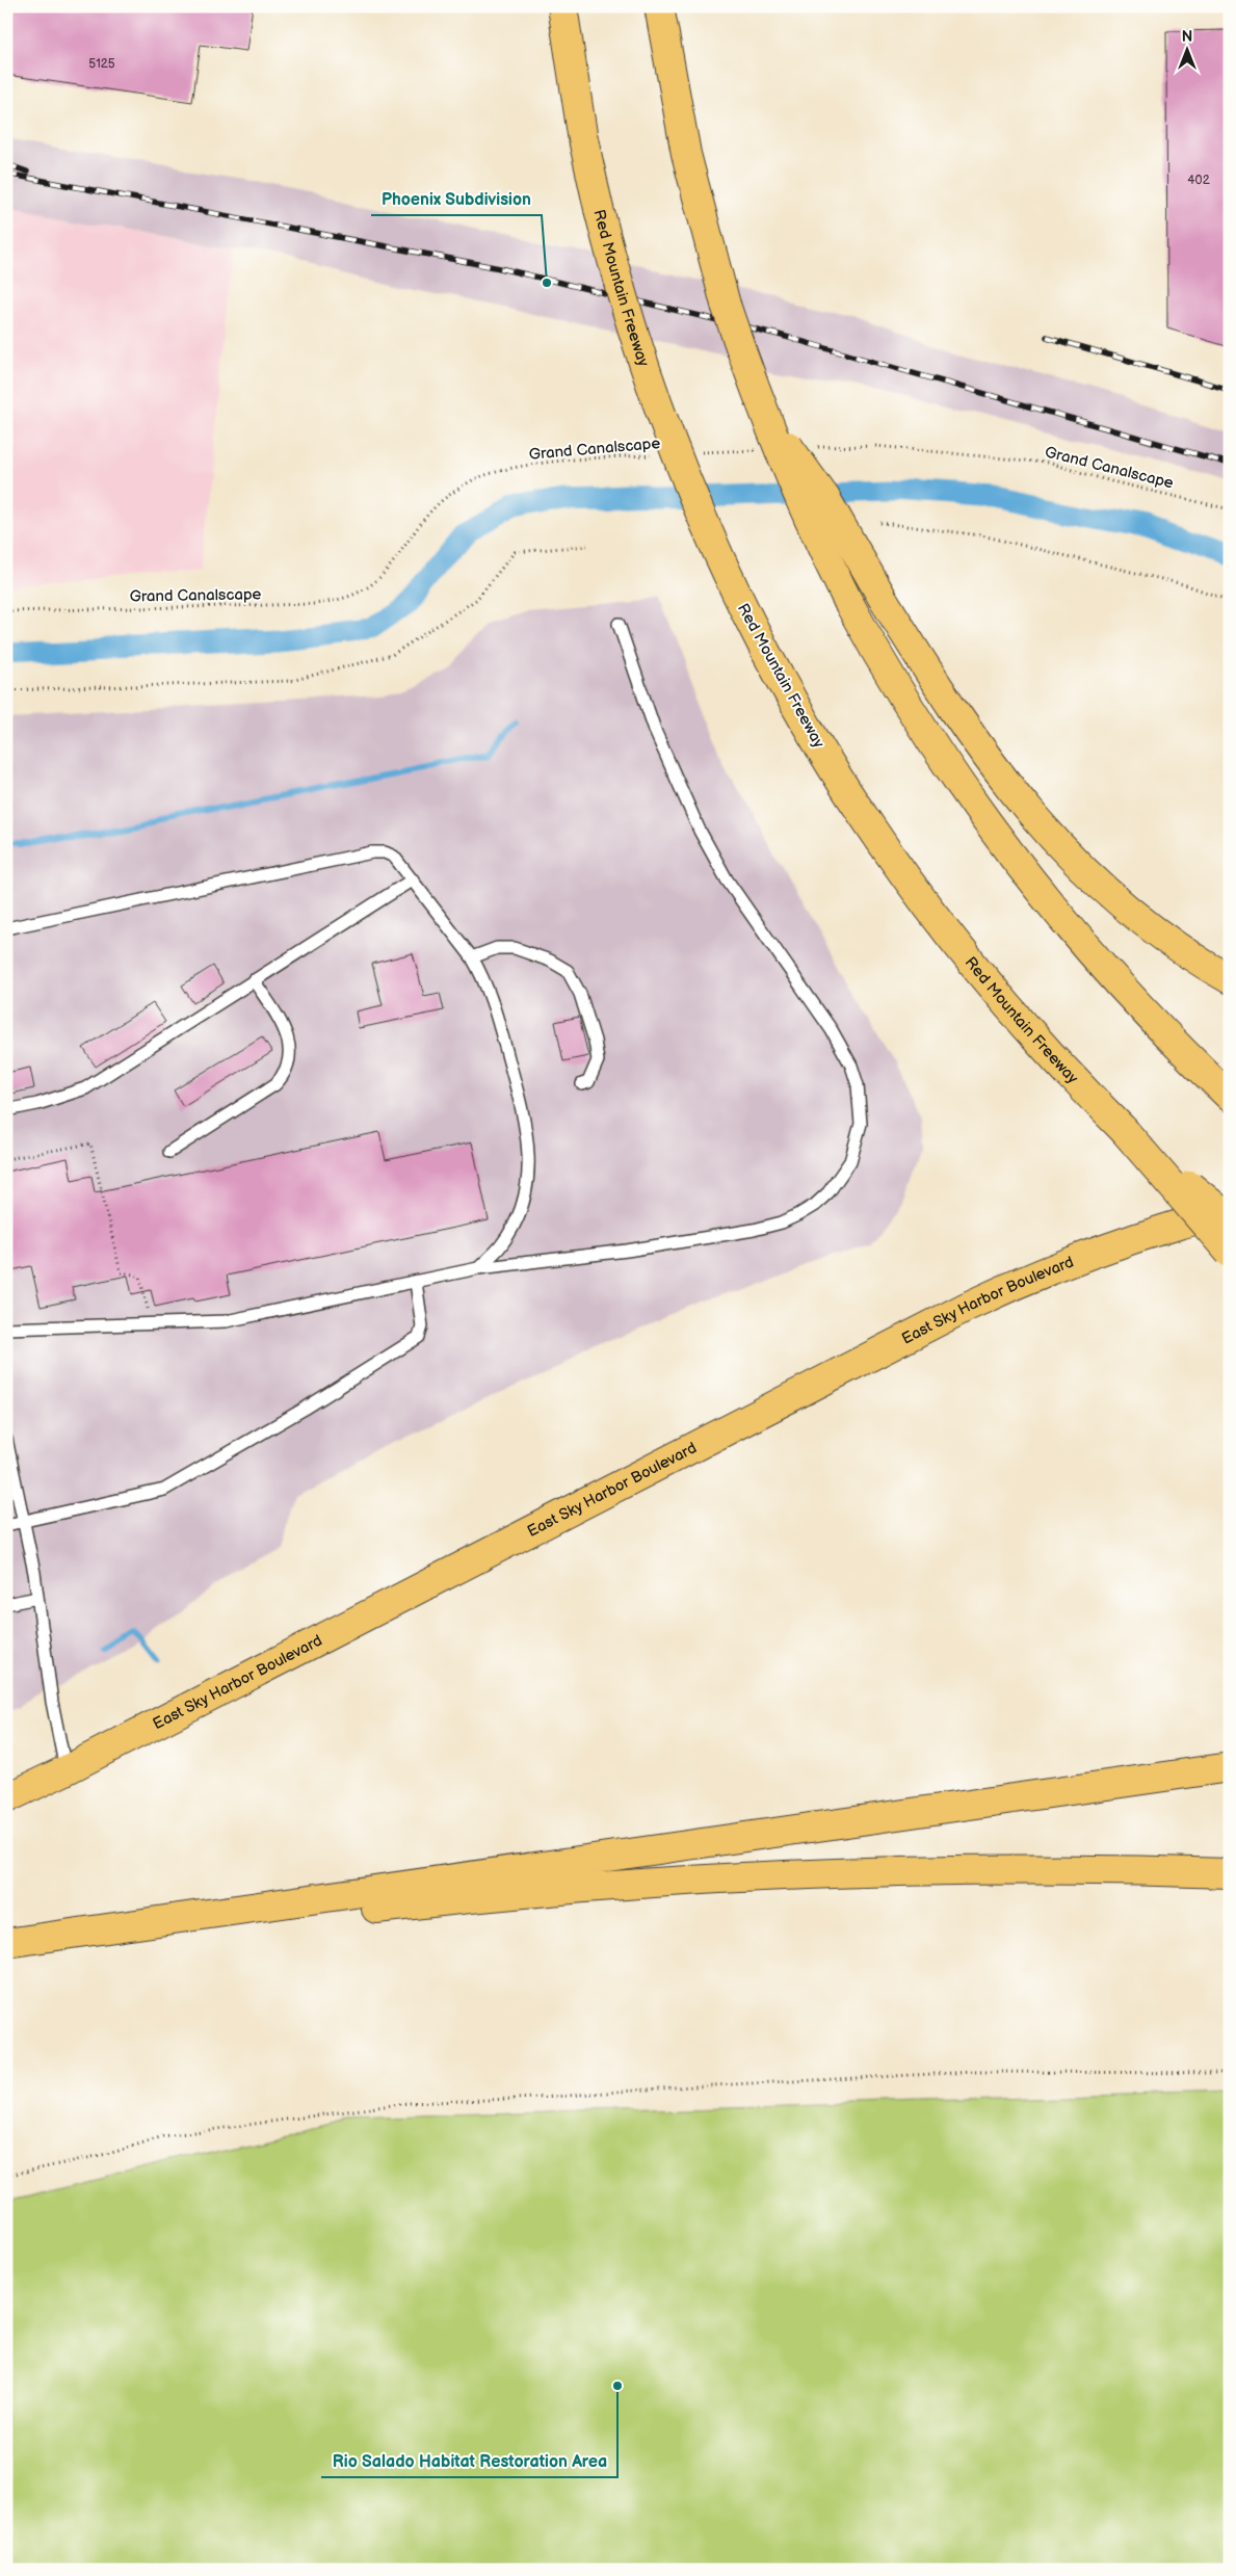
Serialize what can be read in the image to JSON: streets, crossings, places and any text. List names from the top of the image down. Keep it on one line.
{"streets":{"highway":["Red Mountain Freeway","East Sky Harbor Boulevard"],"path":["Grand Canalscape"]},"places":["Phoenix Subdivision","Rio Salado Habitat Restoration Area"],"house_numbers":["5125","402"],"north":"top"}
